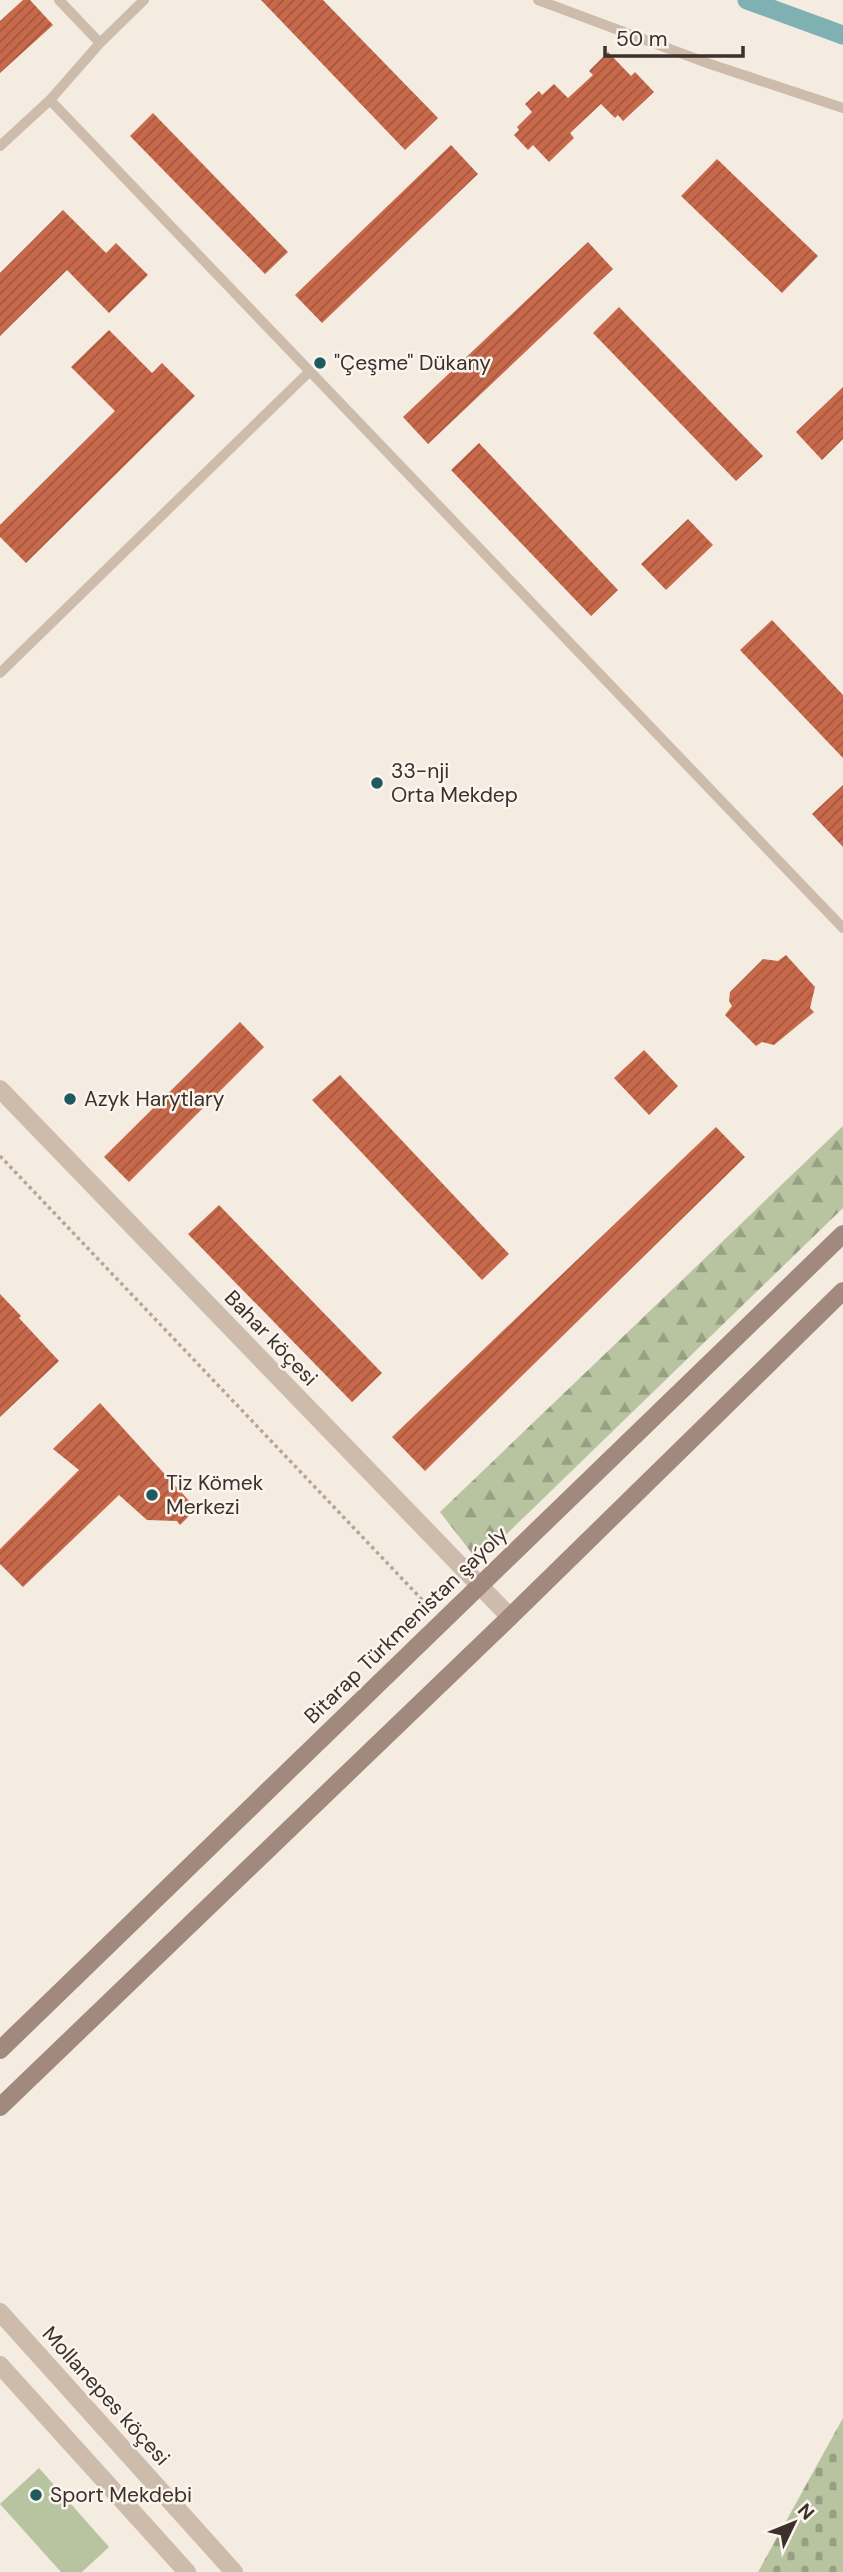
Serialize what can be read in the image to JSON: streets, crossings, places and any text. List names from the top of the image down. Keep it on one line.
{"streets":{"main road":["Bitarap Türkmenistan şaýoly"],"street":["Bahar köçesi","Mollanepes köçesi"]},"crossings":[["Bahar köçesi","Bitarap Türkmenistan şaýoly"]],"places":["\"Çeşme\" Dükany","33-nji Orta Mekdep","Azyk Harytlary","Tiz Kömek Merkezi","Sport Mekdebi"],"scale_bar":"50 m","north":"top right"}
